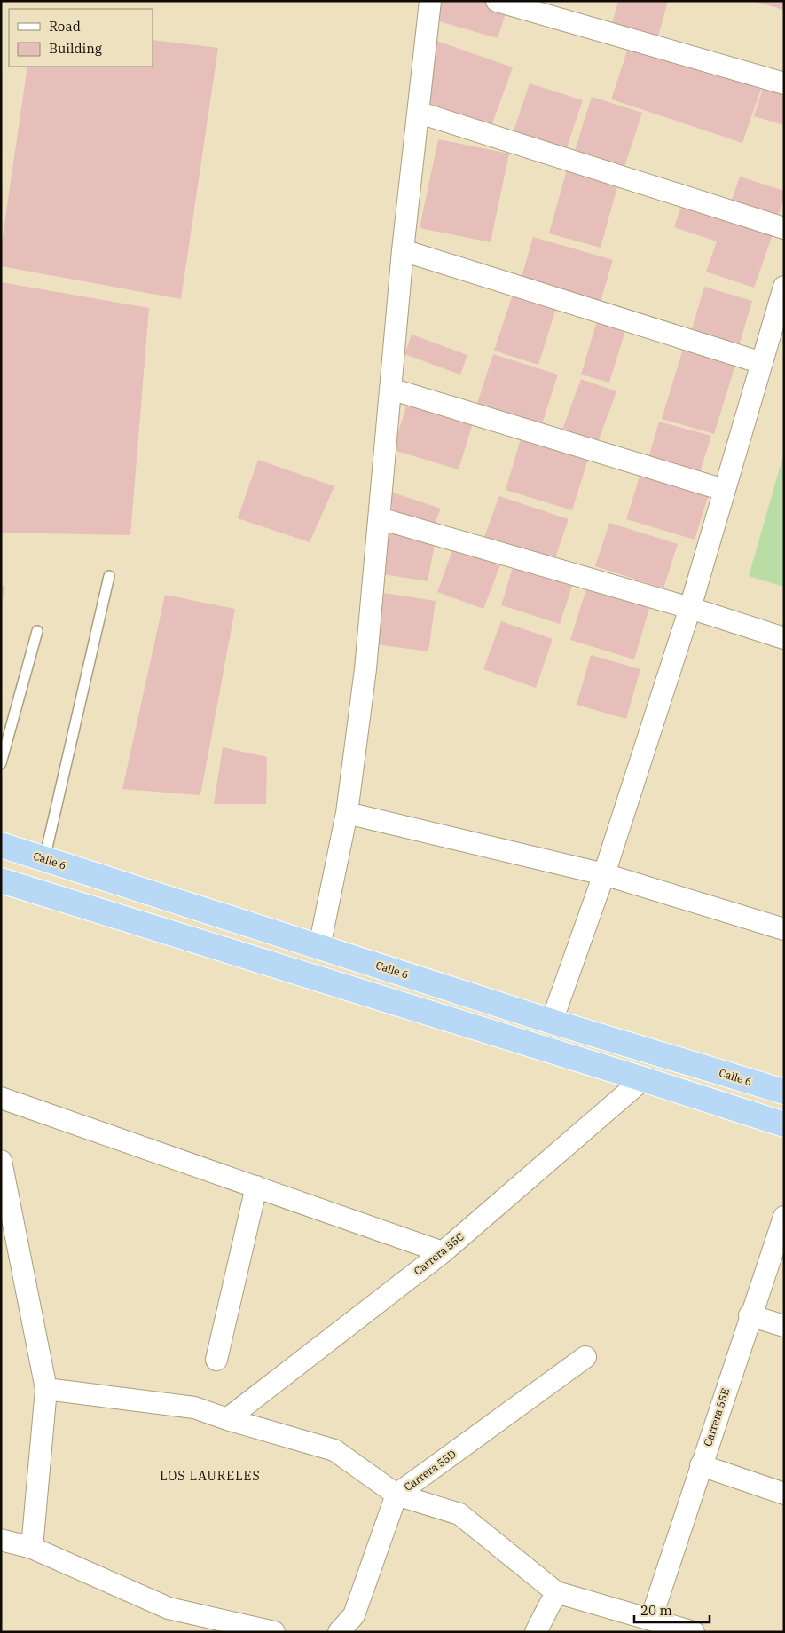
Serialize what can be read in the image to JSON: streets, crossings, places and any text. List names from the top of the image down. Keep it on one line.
{"streets":{"highway":["Calle 6"],"street":["Carrera 55C","Carrera 55E","Carrera 55D"]},"districts":["LOS LAURELES"],"legend":["Road","Building"],"scale_bar":"20 m"}
